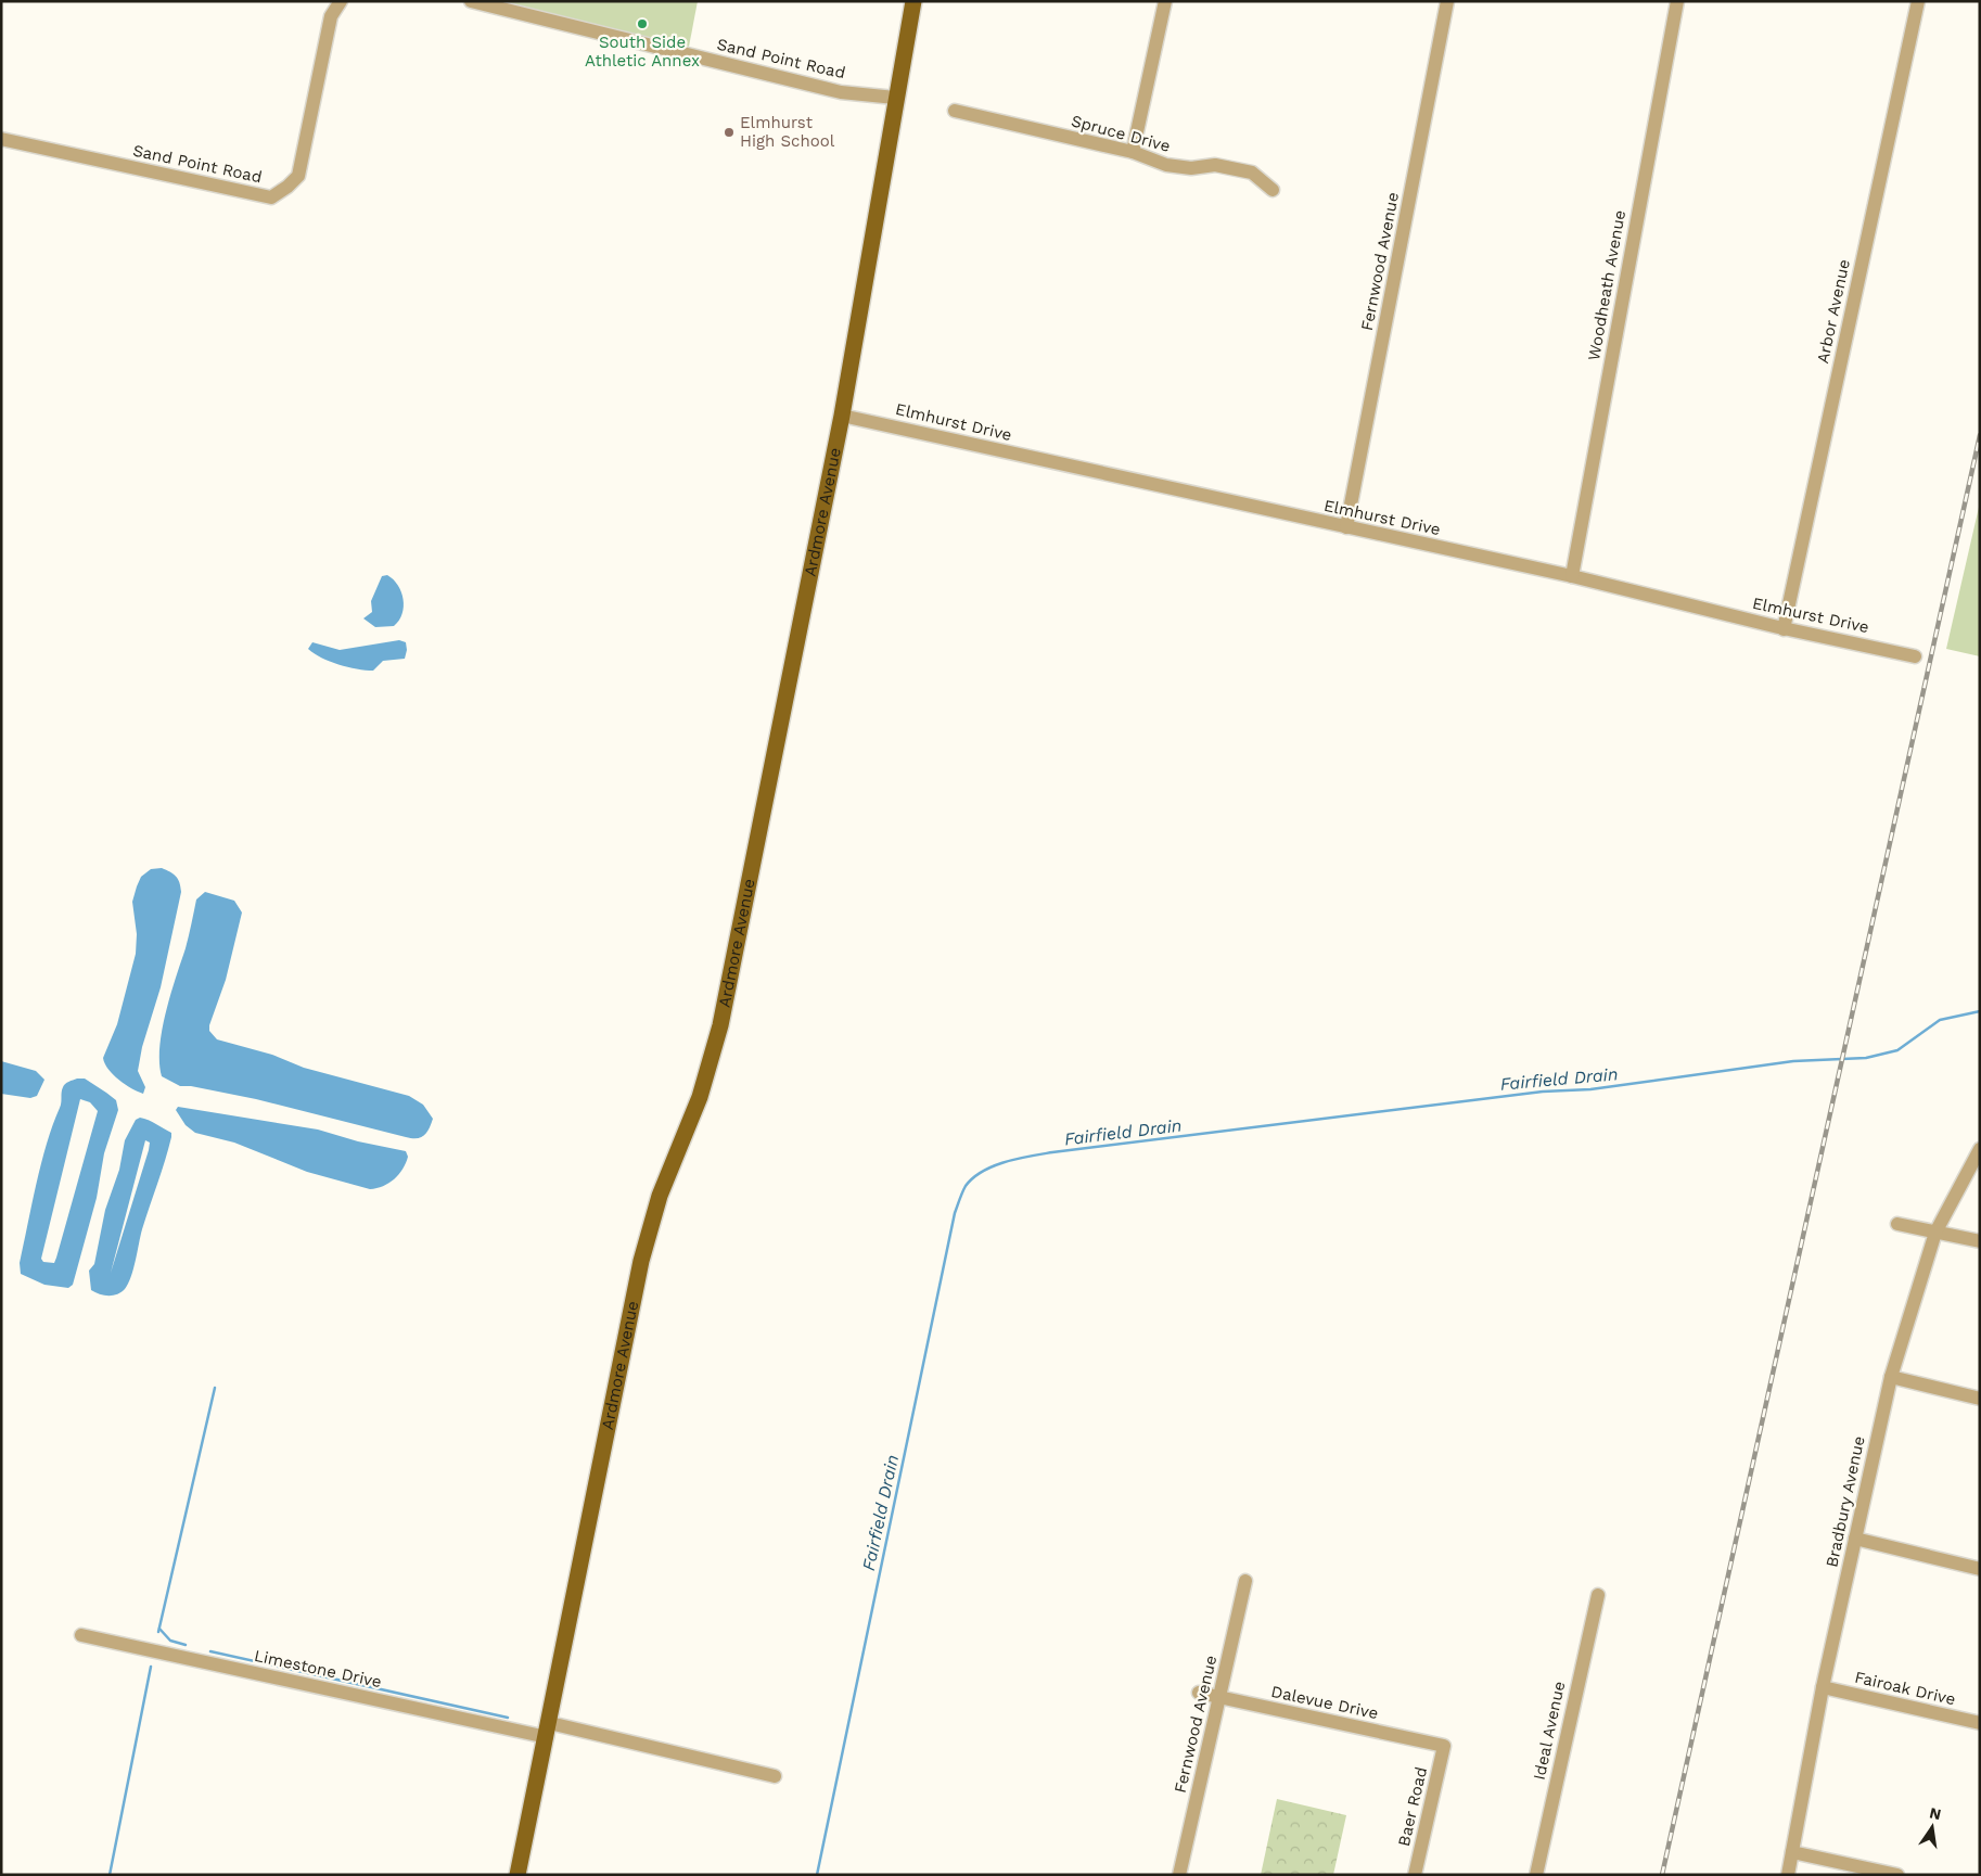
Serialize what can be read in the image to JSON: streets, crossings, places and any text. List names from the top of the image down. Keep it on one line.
{"streets":{"main road":["Ardmore Avenue"],"street":["Sand Point Road","Spruce Drive","Fernwood Avenue","Woodheath Avenue","Arbor Avenue","Elmhurst Drive","Bradbury Avenue","Limestone Drive","Fairoak Drive","Dalevue Drive","Ideal Avenue","Baer Road"]},"crossings":[["Sand Point Road","Ardmore Avenue"],["Fernwood Avenue","Elmhurst Drive"],["Fernwood Avenue","Dalevue Drive"],["Woodheath Avenue","Elmhurst Drive"],["Arbor Avenue","Elmhurst Drive"],["Elmhurst Drive","Ardmore Avenue"],["Ardmore Avenue","Limestone Drive"],["Bradbury Avenue","Fairoak Drive"],["Dalevue Drive","Baer Road"]],"water":["Fairfield Drain"],"places":["South Side Athletic Annex","Elmhurst High School"],"north":"top"}
